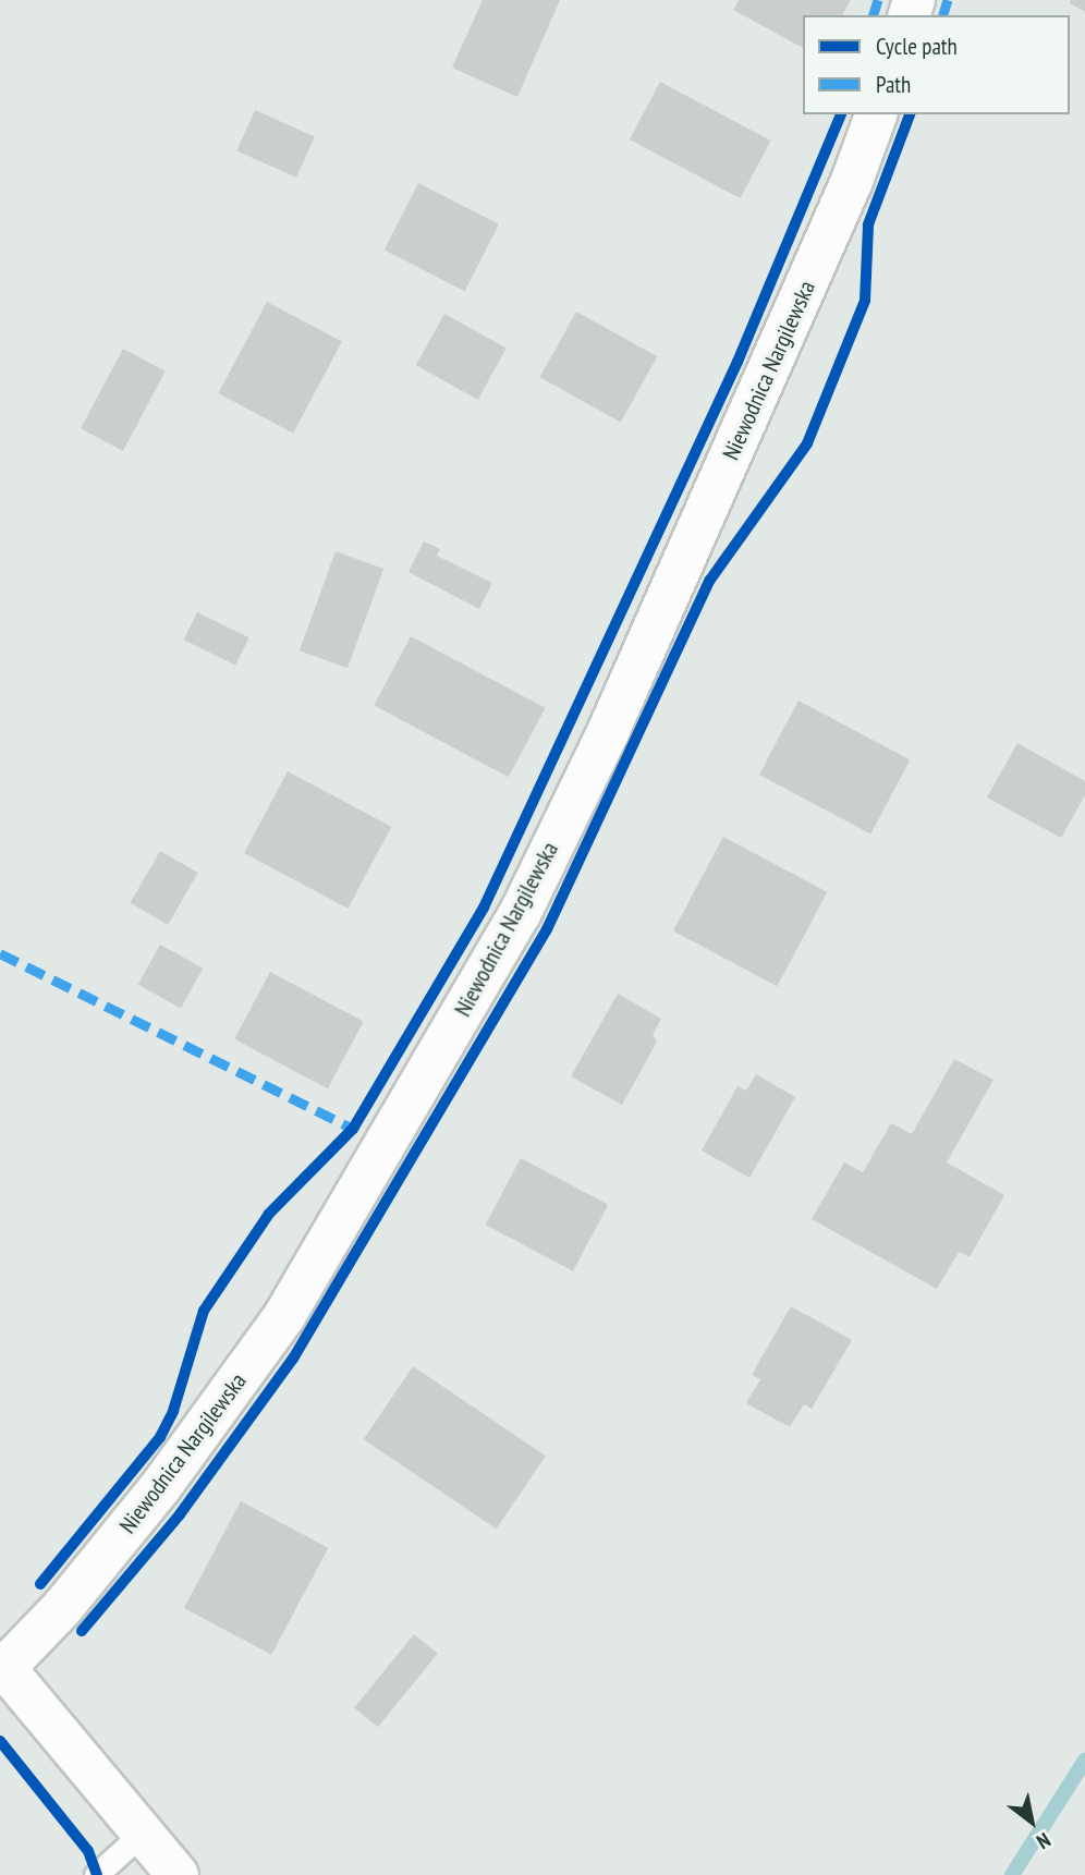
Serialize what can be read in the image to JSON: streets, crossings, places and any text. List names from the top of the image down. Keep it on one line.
{"streets":{"street":["Niewodnica Nargilewska"]},"legend":["Cycle path","Path"],"north":"bottom right"}
